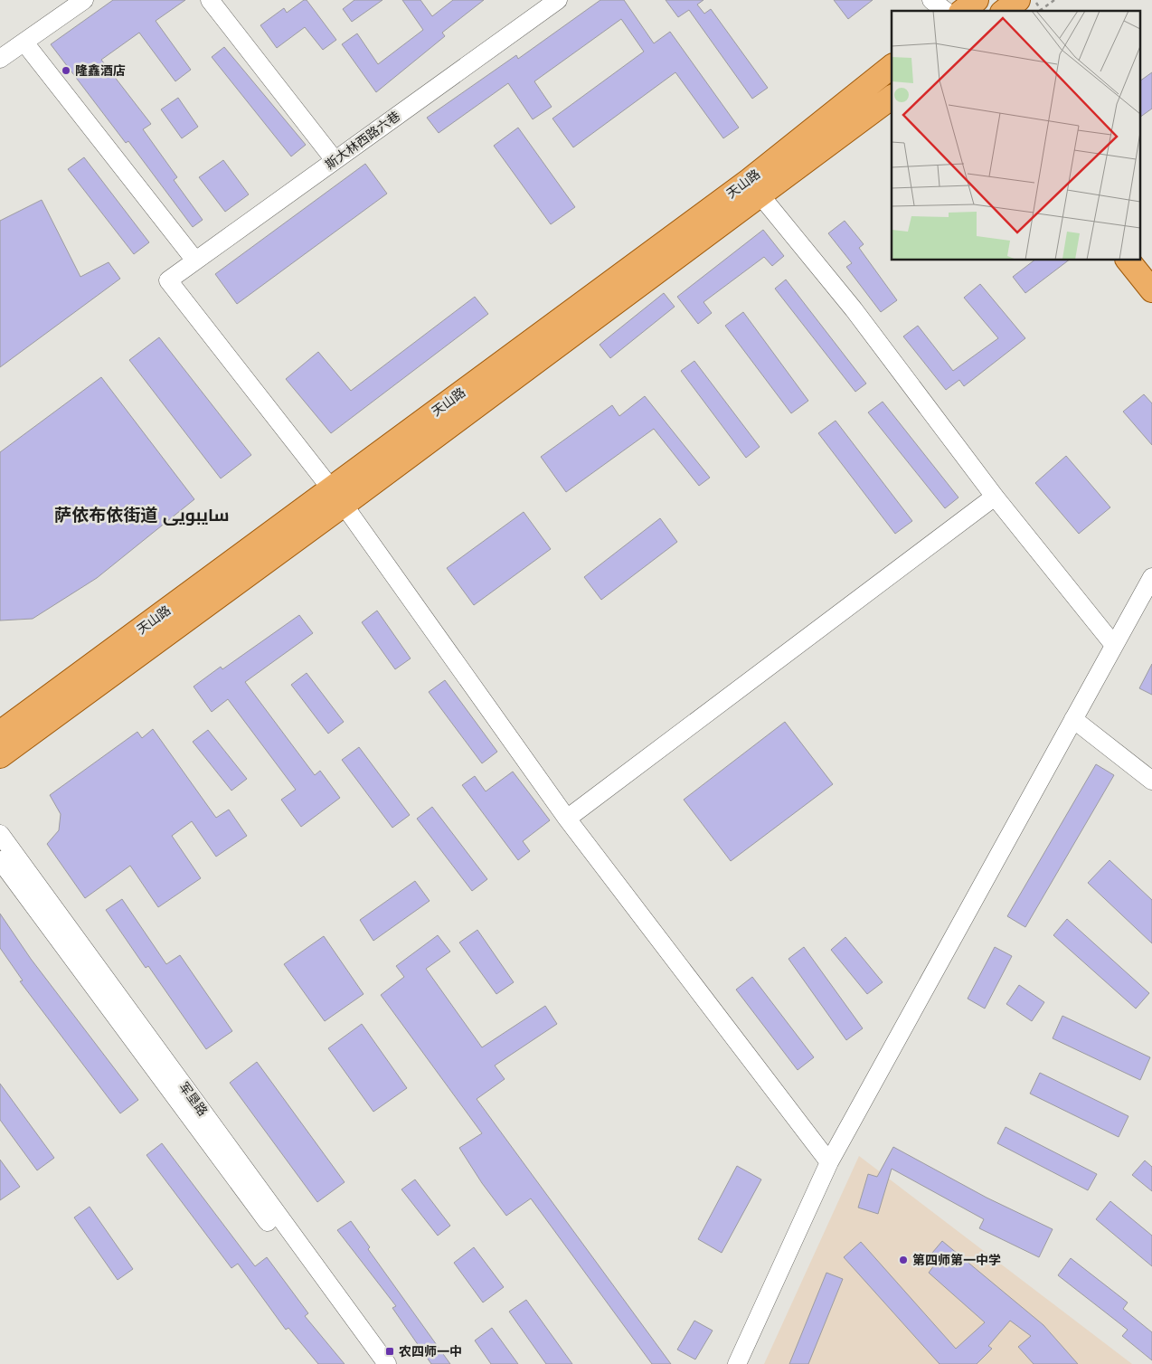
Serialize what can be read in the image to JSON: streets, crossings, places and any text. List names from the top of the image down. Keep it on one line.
{"streets":{"main road":["天山路"],"street":["斯大林西路六巷","军垦路"]},"crossings":[["斯大林西路六巷","天山路"]],"districts":["萨依布依街道 سايبويى"],"places":{"other":["隆鑫酒店","第四师第一中学"],"transit":["农四师一中"]}}
